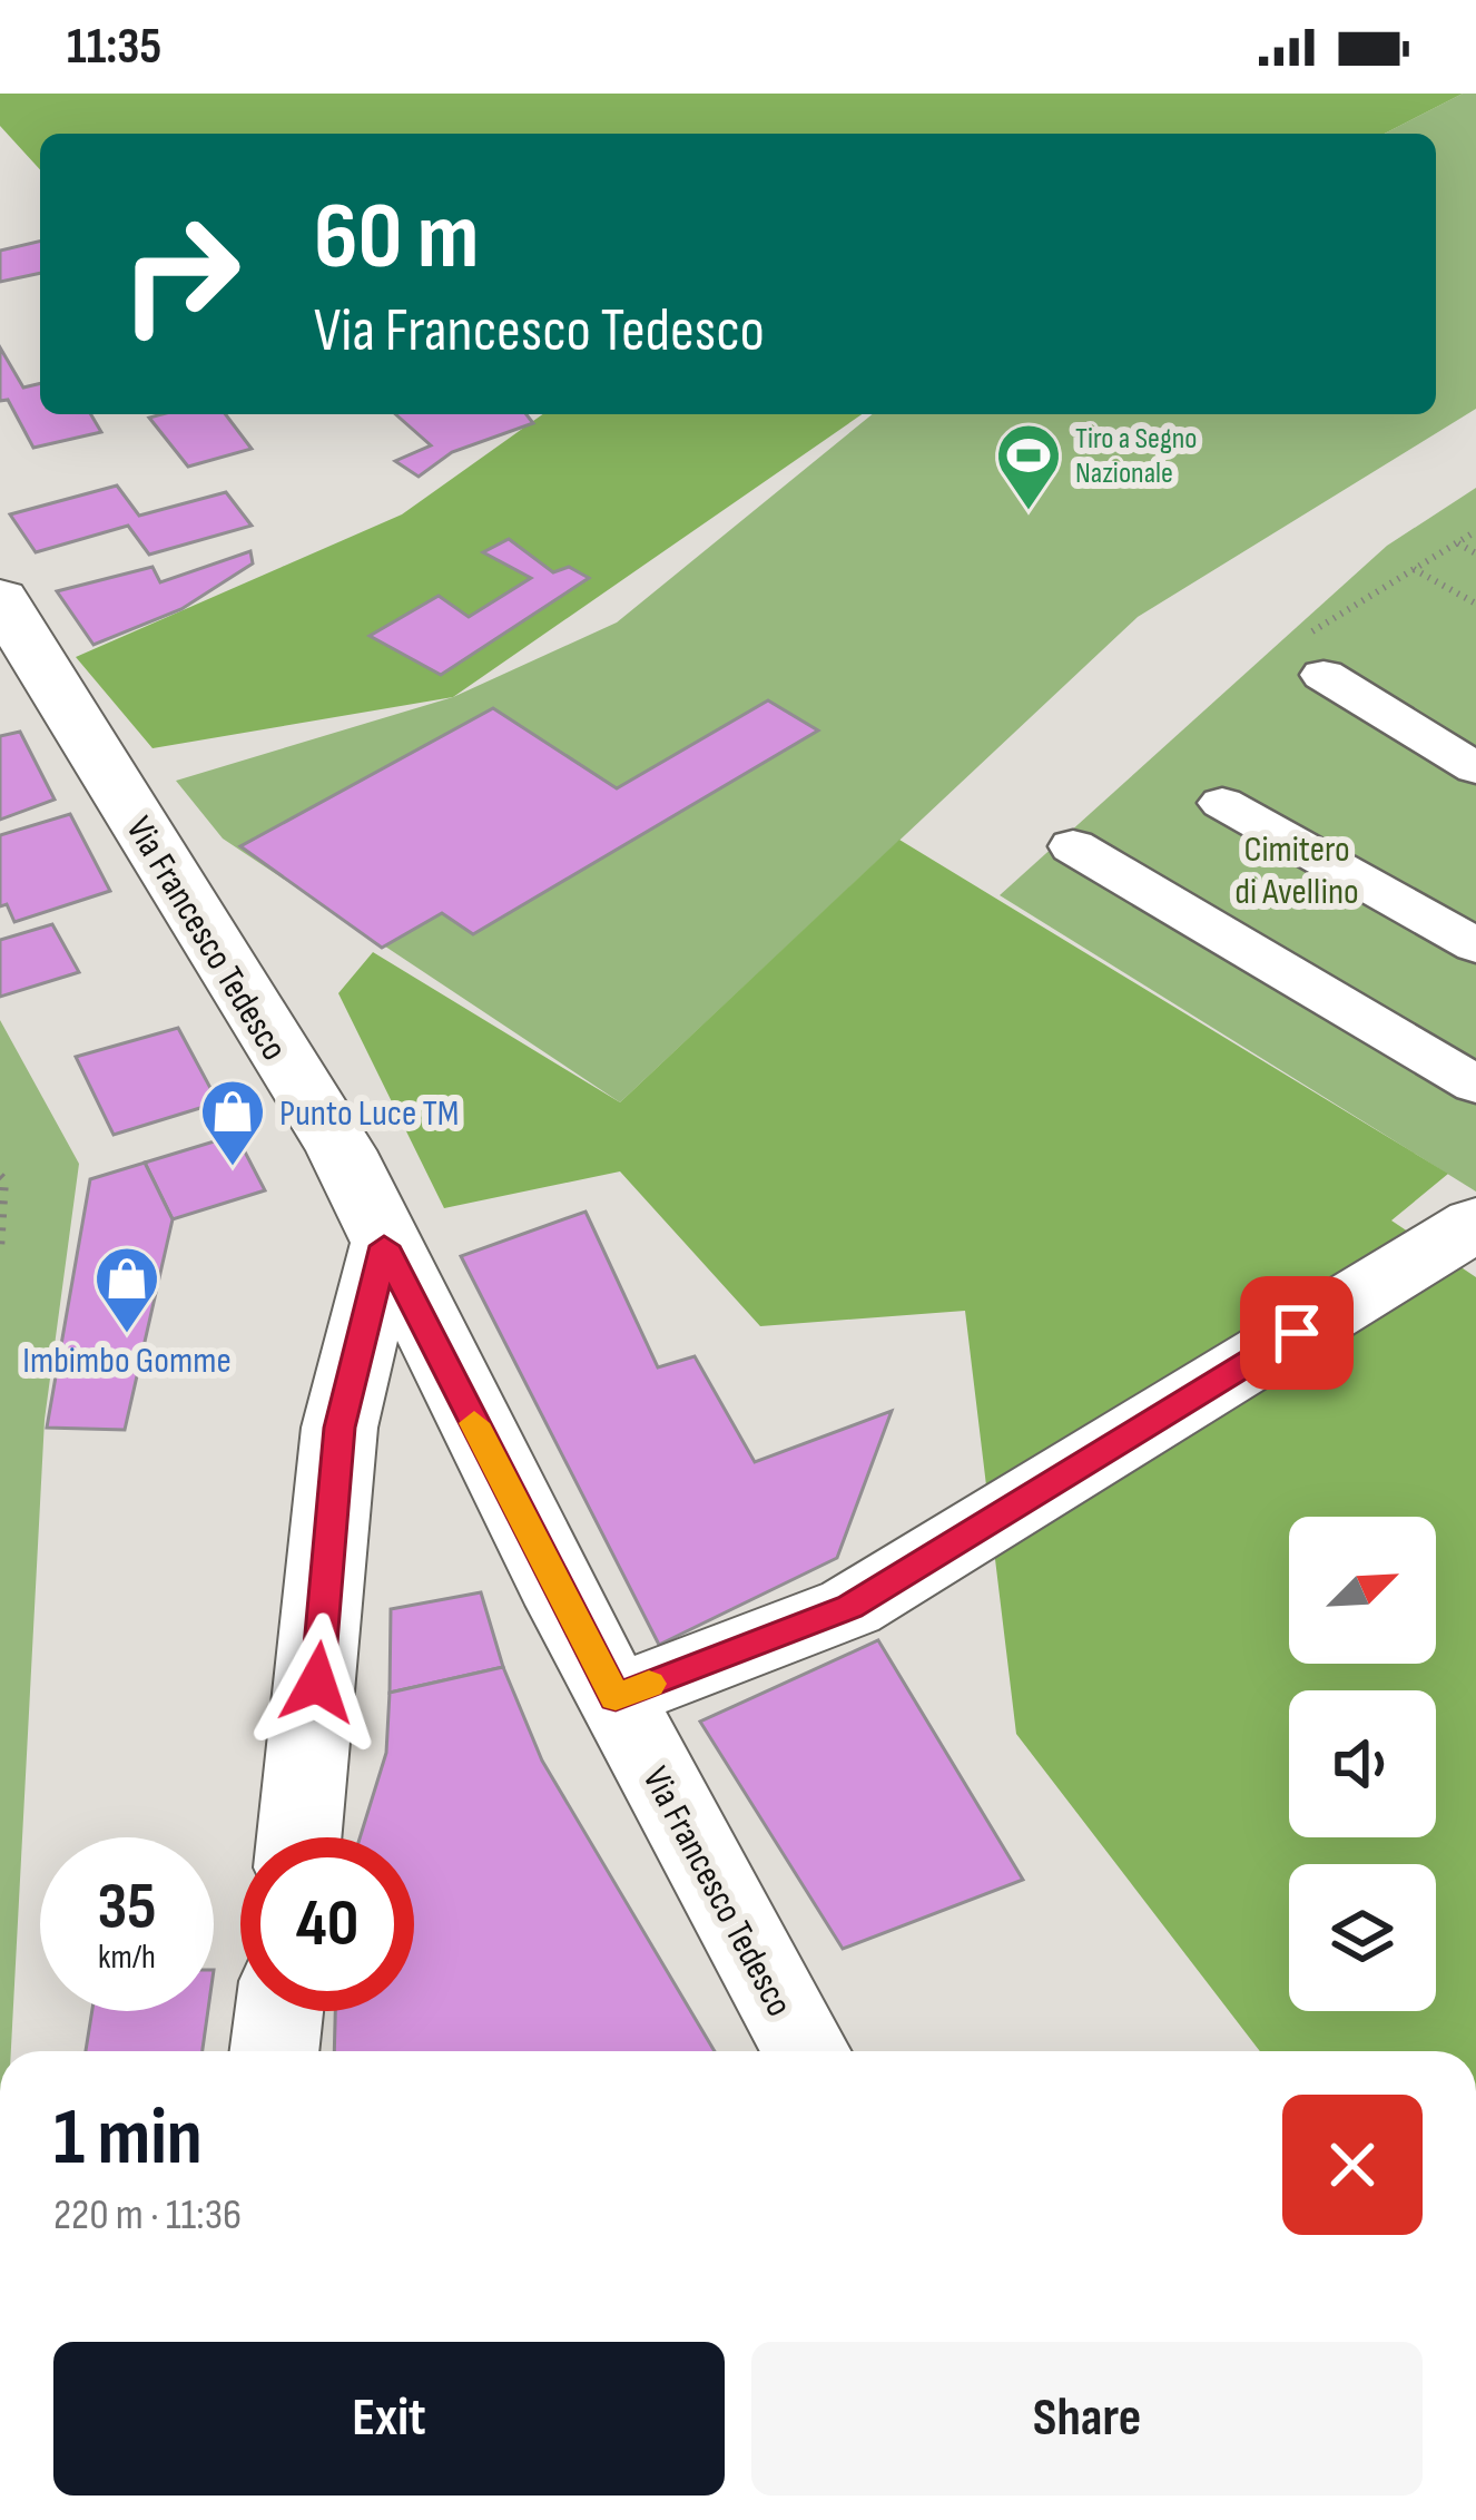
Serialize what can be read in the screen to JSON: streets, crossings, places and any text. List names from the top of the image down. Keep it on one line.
{"streets":{"street":["Via Francesco Tedesco"]},"parks":["Cimitero di Avellino"],"places":{"sports":["Tiro a Segno Nazionale"],"shop":["Punto Luce TM","Imbimbo Gomme"]},"north":"top right","page":{"status":"11:35","turn":["60 m","Via Francesco Tedesco"],"speed":"35 km/h","limit":"40","heading":["1 min","220 m · 11:36"],"buttons":["Exit","Share"]}}
